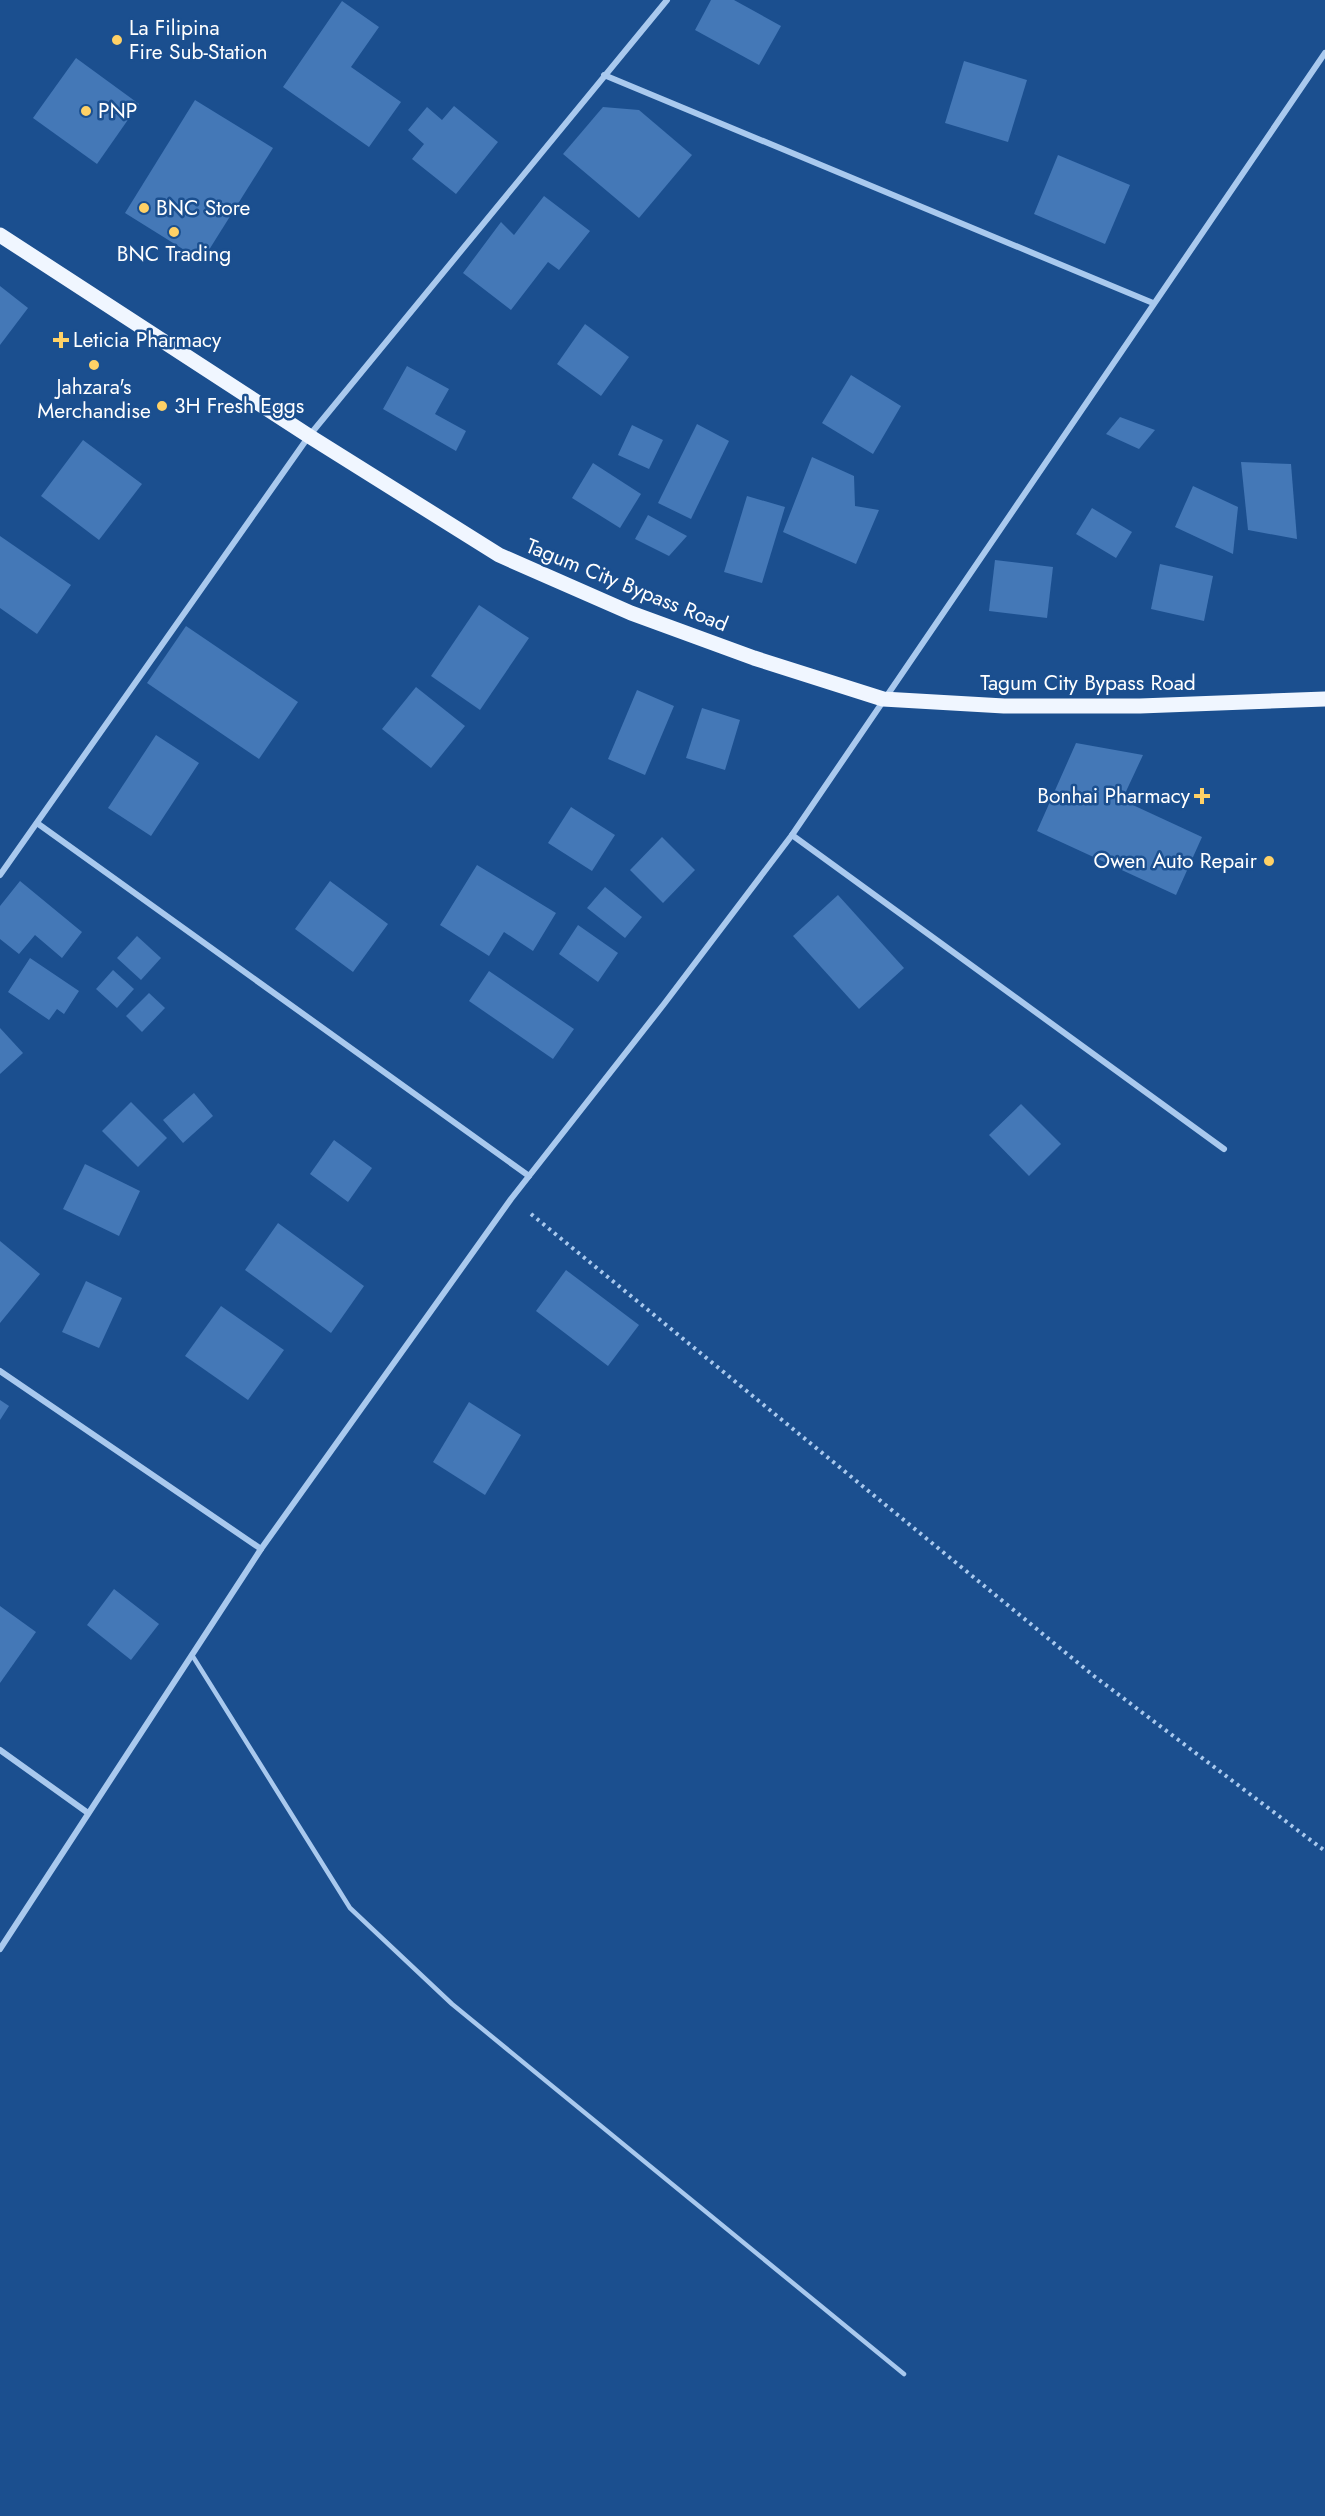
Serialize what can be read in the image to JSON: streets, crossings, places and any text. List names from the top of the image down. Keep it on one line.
{"streets":{"main road":["Tagum City Bypass Road"]},"places":{"other":["La Filipina Fire Sub-Station","PNP","BNC Store","BNC Trading","Jahzara's Merchandise","3H Fresh Eggs","Owen Auto Repair"],"health":["Leticia Pharmacy","Bonhai Pharmacy"]}}
